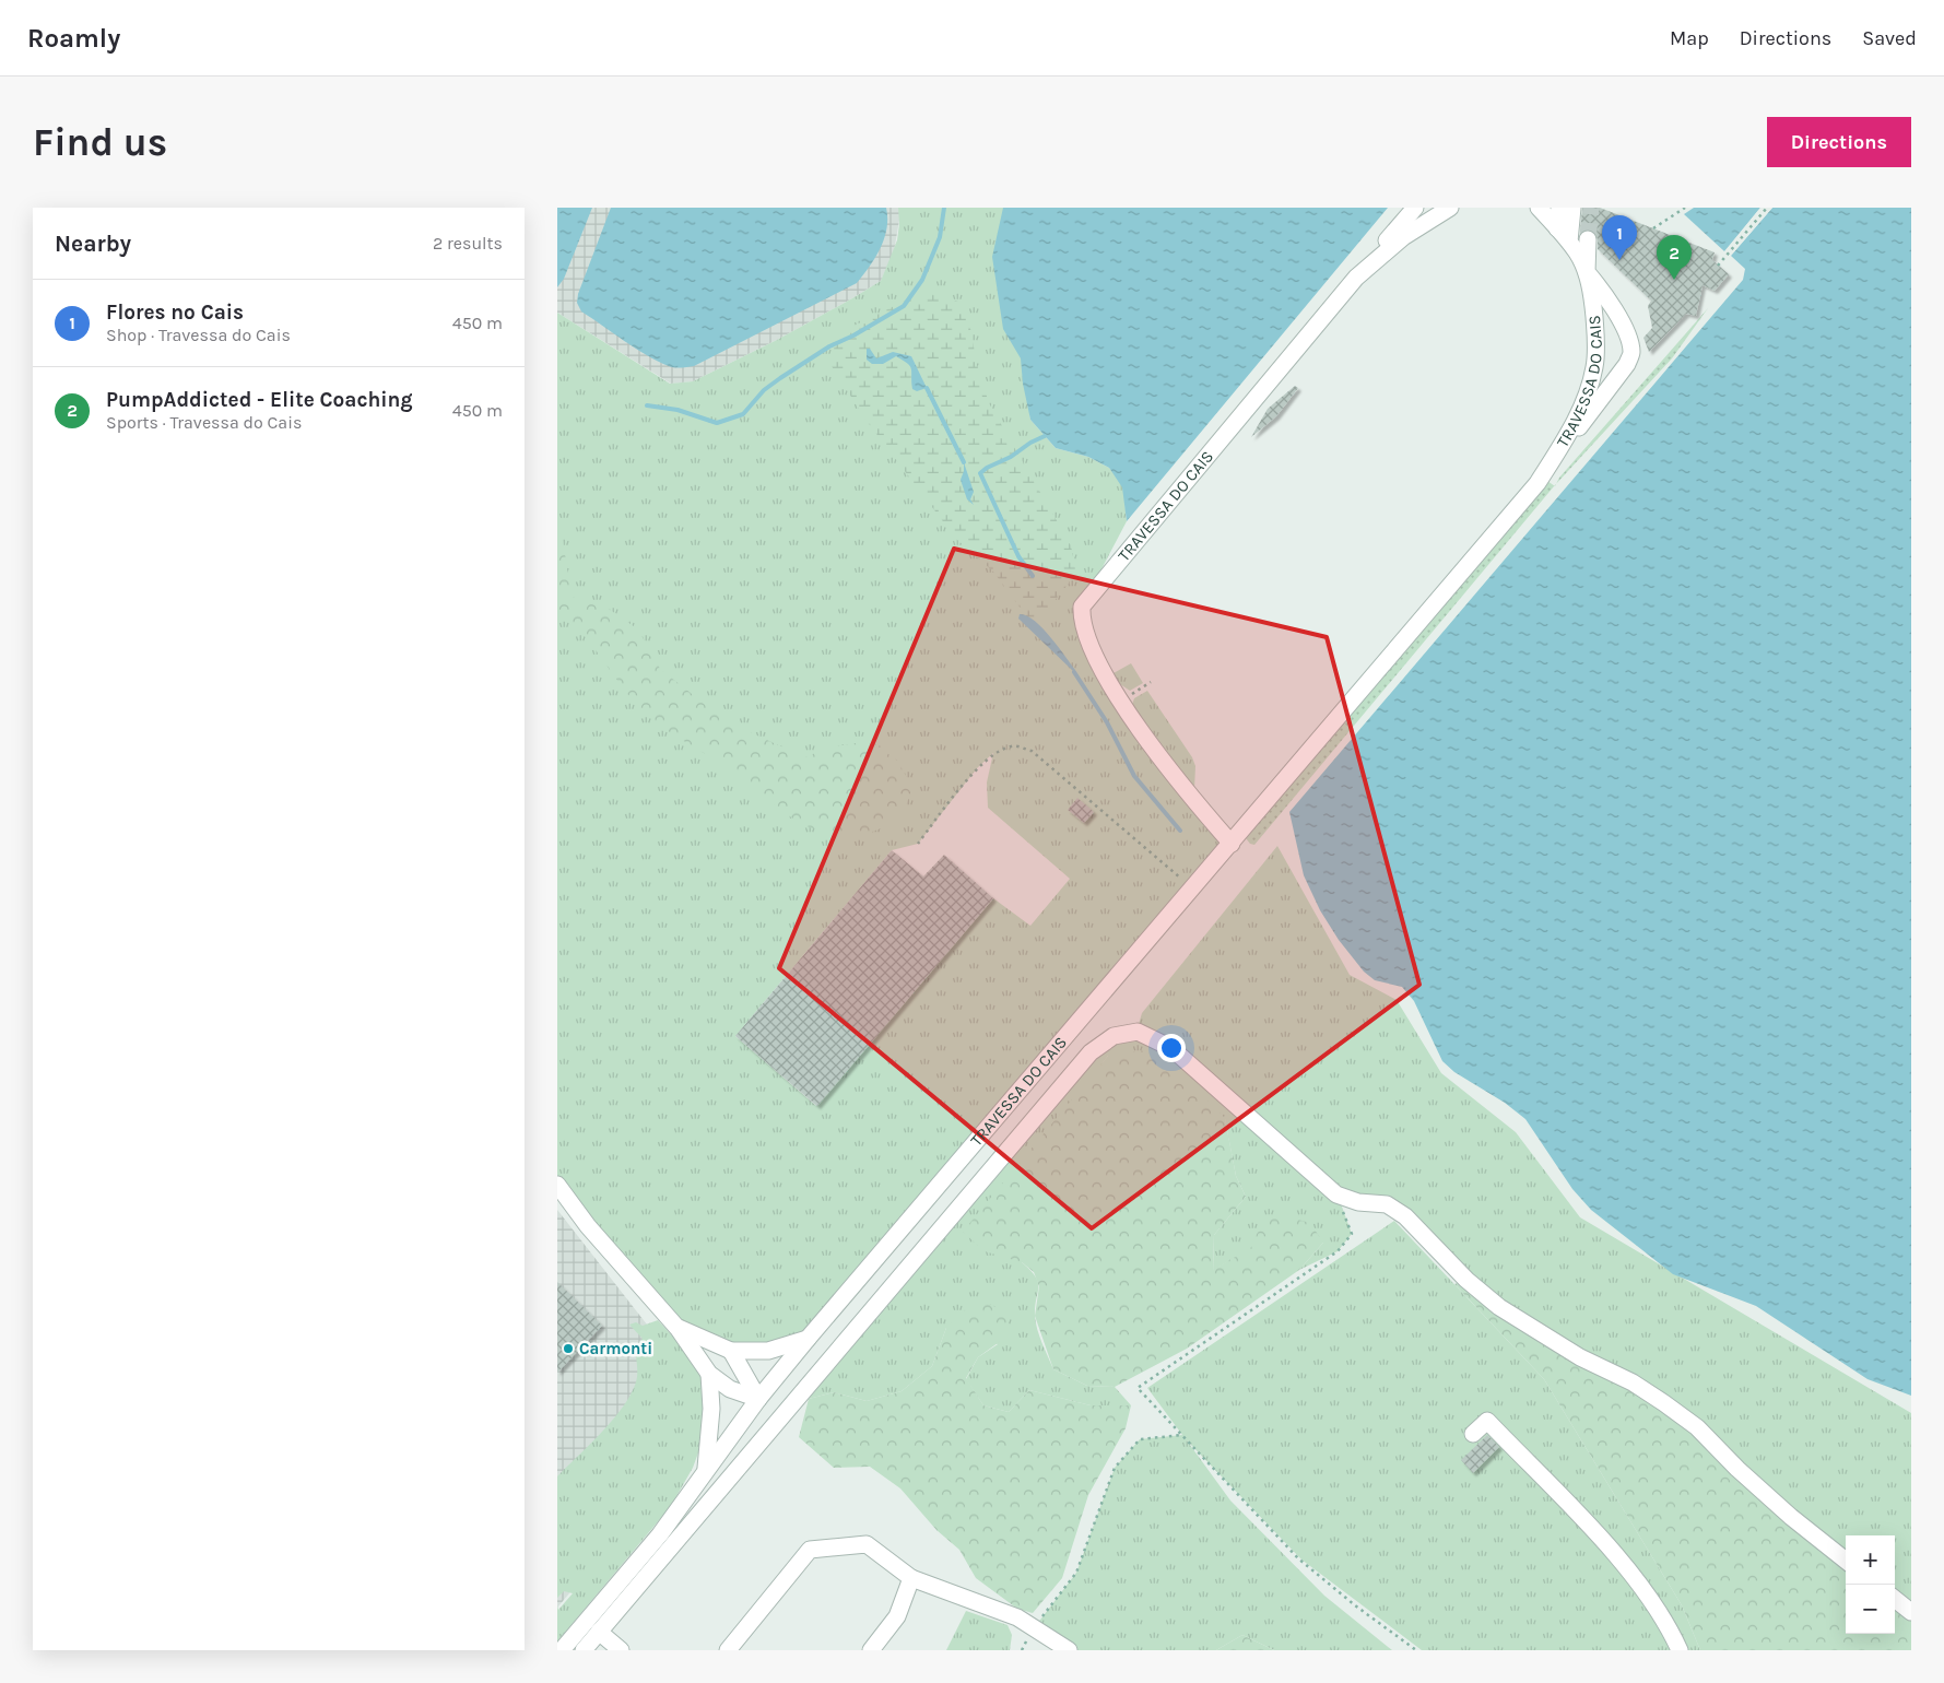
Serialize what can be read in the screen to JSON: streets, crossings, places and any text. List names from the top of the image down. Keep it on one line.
{"streets":{"street":["TRAVESSA DO CAIS"]},"places":["Carmonti"],"page":{"header":"Roamly","nav":["Map","Directions","Saved"],"buttons":"Directions","title":"Find us","heading":["Nearby","2 results"],"pins":["1","2"],"list":[{"mark":"1","name":"Flores no Cais","note":"Shop · Travessa do Cais","value":"450 m"},{"mark":"2","name":"PumpAddicted - Elite Coaching","note":"Sports · Travessa do Cais","value":"450 m"}],"map_buttons":["+","−"]}}
